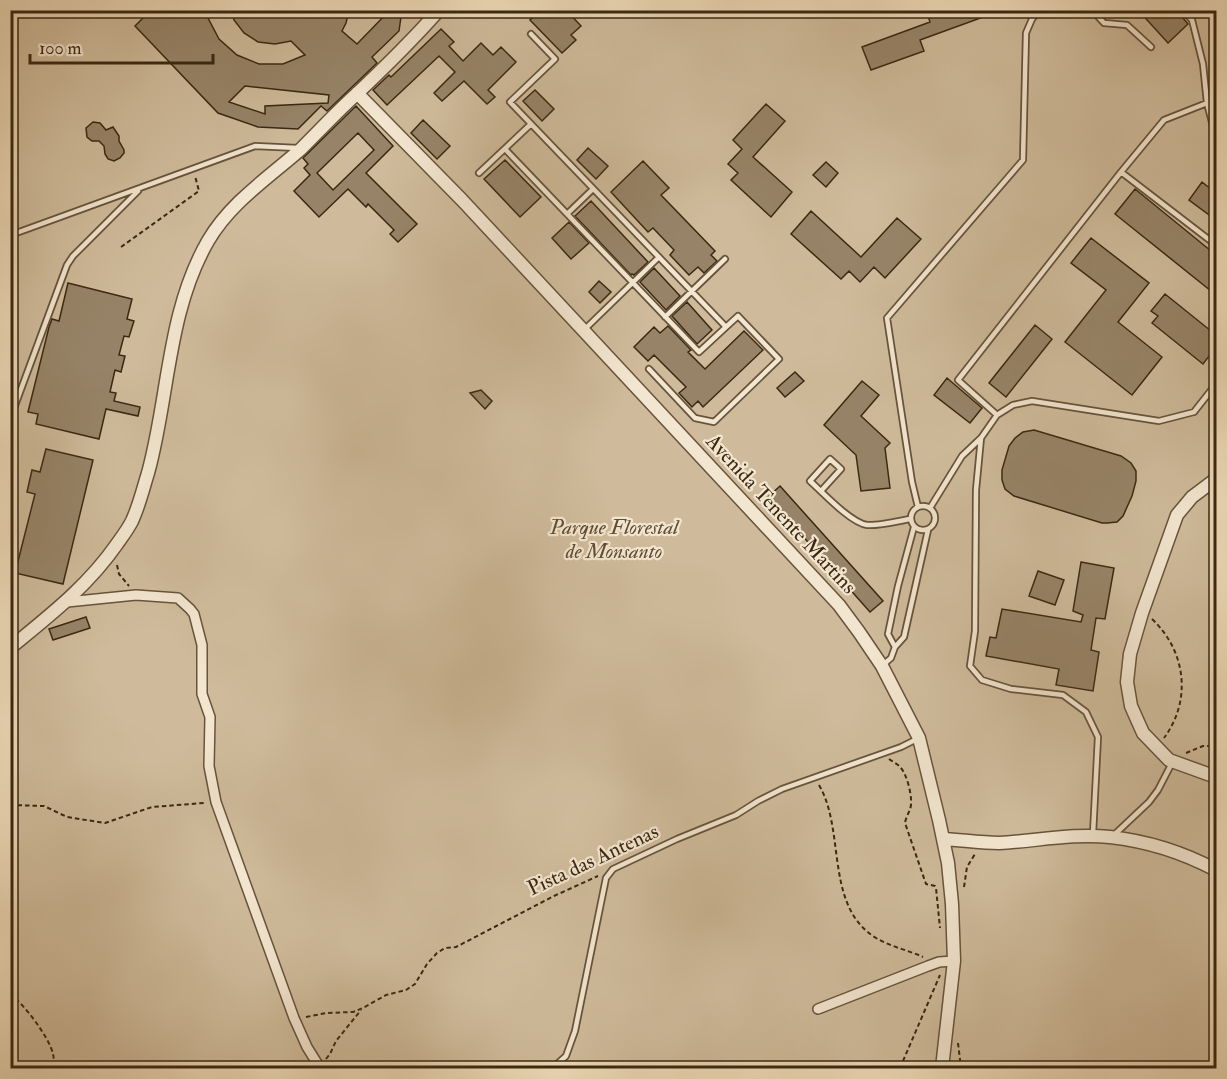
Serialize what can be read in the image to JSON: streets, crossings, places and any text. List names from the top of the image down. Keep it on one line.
{"streets":{"street":["Avenida Tenente Martins"],"lane":["Pista das Antenas"]},"crossings":[["Avenida Tenente Martins","Pista das Antenas"]],"parks":["Parque Florestal de Monsanto"],"scale_bar":"100 m"}
